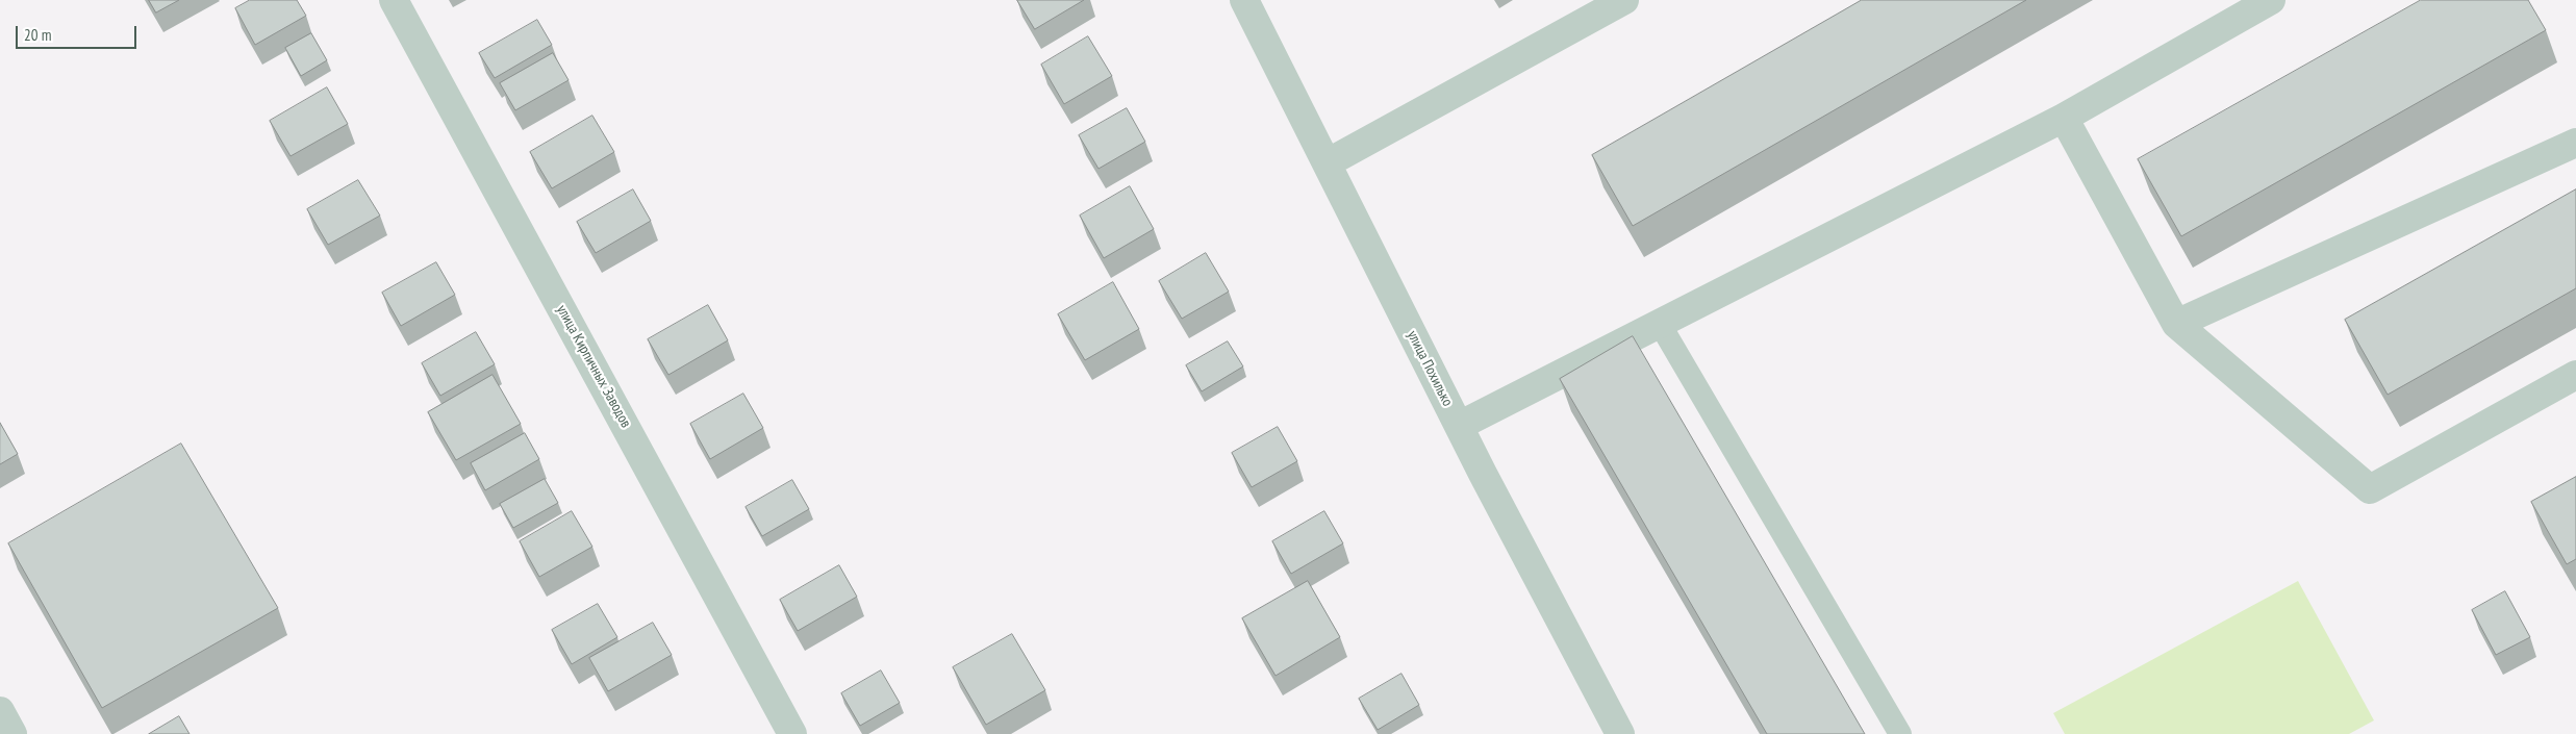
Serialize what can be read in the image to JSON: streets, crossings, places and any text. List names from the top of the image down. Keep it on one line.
{"streets":{"street":["улица Кирпичных Заводов","улица Похилько"]},"scale_bar":"20 m"}
